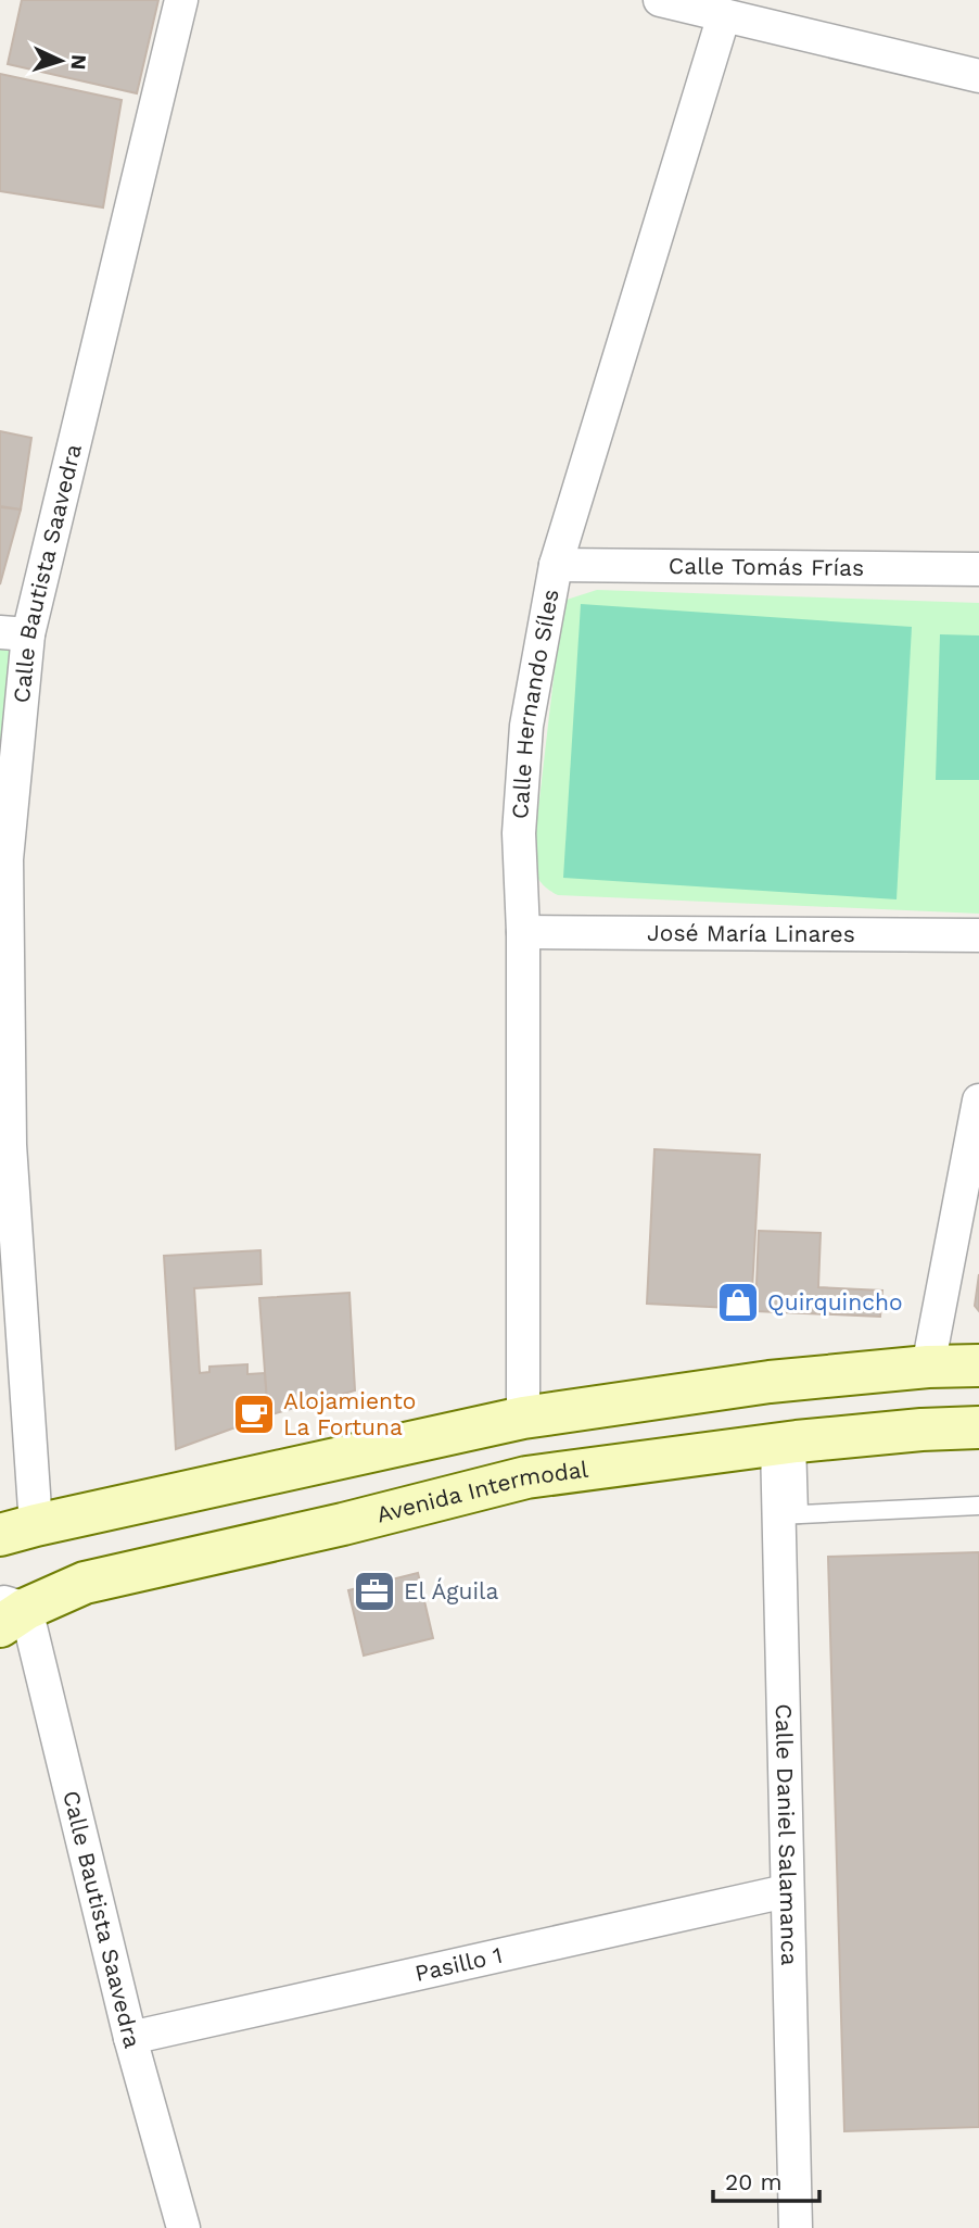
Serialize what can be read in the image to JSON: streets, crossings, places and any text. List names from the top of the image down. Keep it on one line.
{"streets":{"main road":["Avenida Intermodal"],"street":["Calle Tomás Frías","Calle Bautista Saavedra","Calle Hernando Síles","José María Linares","Calle Daniel Salamanca","Pasillo 1"]},"crossings":[["Calle Tomás Frías","Calle Hernando Síles"],["Calle Bautista Saavedra","Avenida Intermodal"],["Calle Bautista Saavedra","Pasillo 1"],["Calle Hernando Síles","José María Linares"],["Avenida Intermodal","Calle Daniel Salamanca"],["Calle Daniel Salamanca","Pasillo 1"]],"places":{"shop":["Quirquincho"],"cafe":["Alojamiento La Fortuna"],"office":["El Águila"]},"scale_bar":"20 m","north":"right"}
